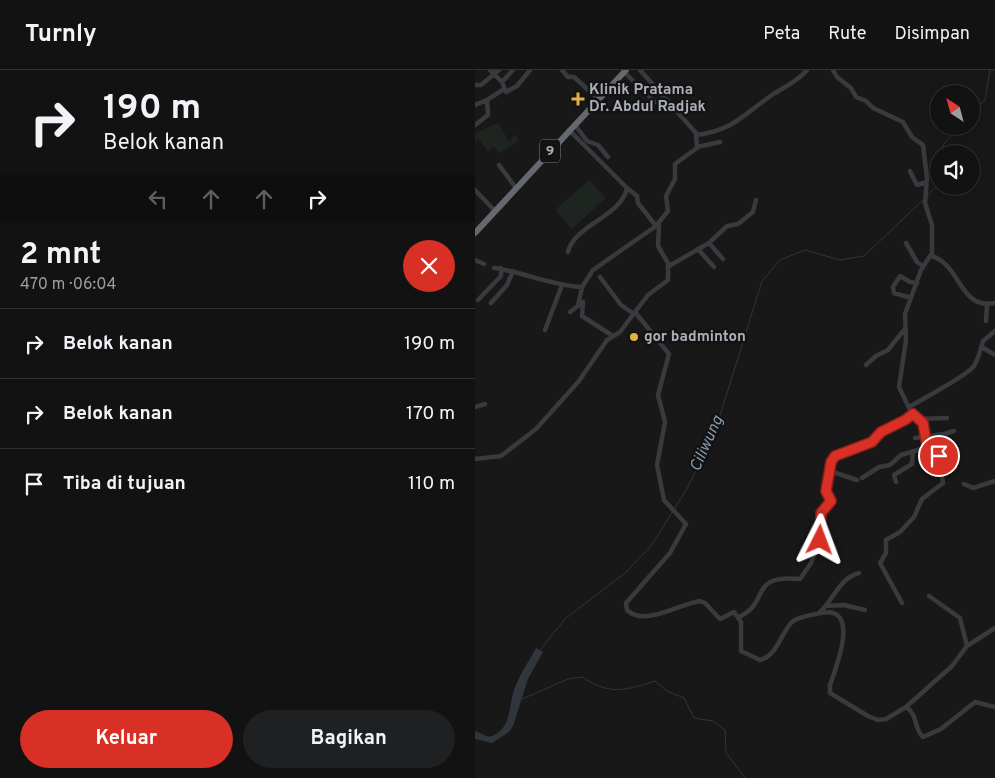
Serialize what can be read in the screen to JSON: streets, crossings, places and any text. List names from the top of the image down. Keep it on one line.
{"streets":{"highway":["9"]},"water":["Ciliwung"],"places":{"health":["Klinik Pratama Dr. Abdul Radjak"],"other":["gor badminton"]},"north":"top left","page":{"header":"Turnly","nav":["Peta","Rute","Disimpan"],"turn":["190 m","Belok kanan"],"heading":["2 mnt","470 m · 06:04"],"list":[{"name":"Belok kanan","value":"190 m"},{"name":"Belok kanan","value":"170 m"},{"name":"Tiba di tujuan","value":"110 m"}],"buttons":["Keluar","Bagikan"]}}
